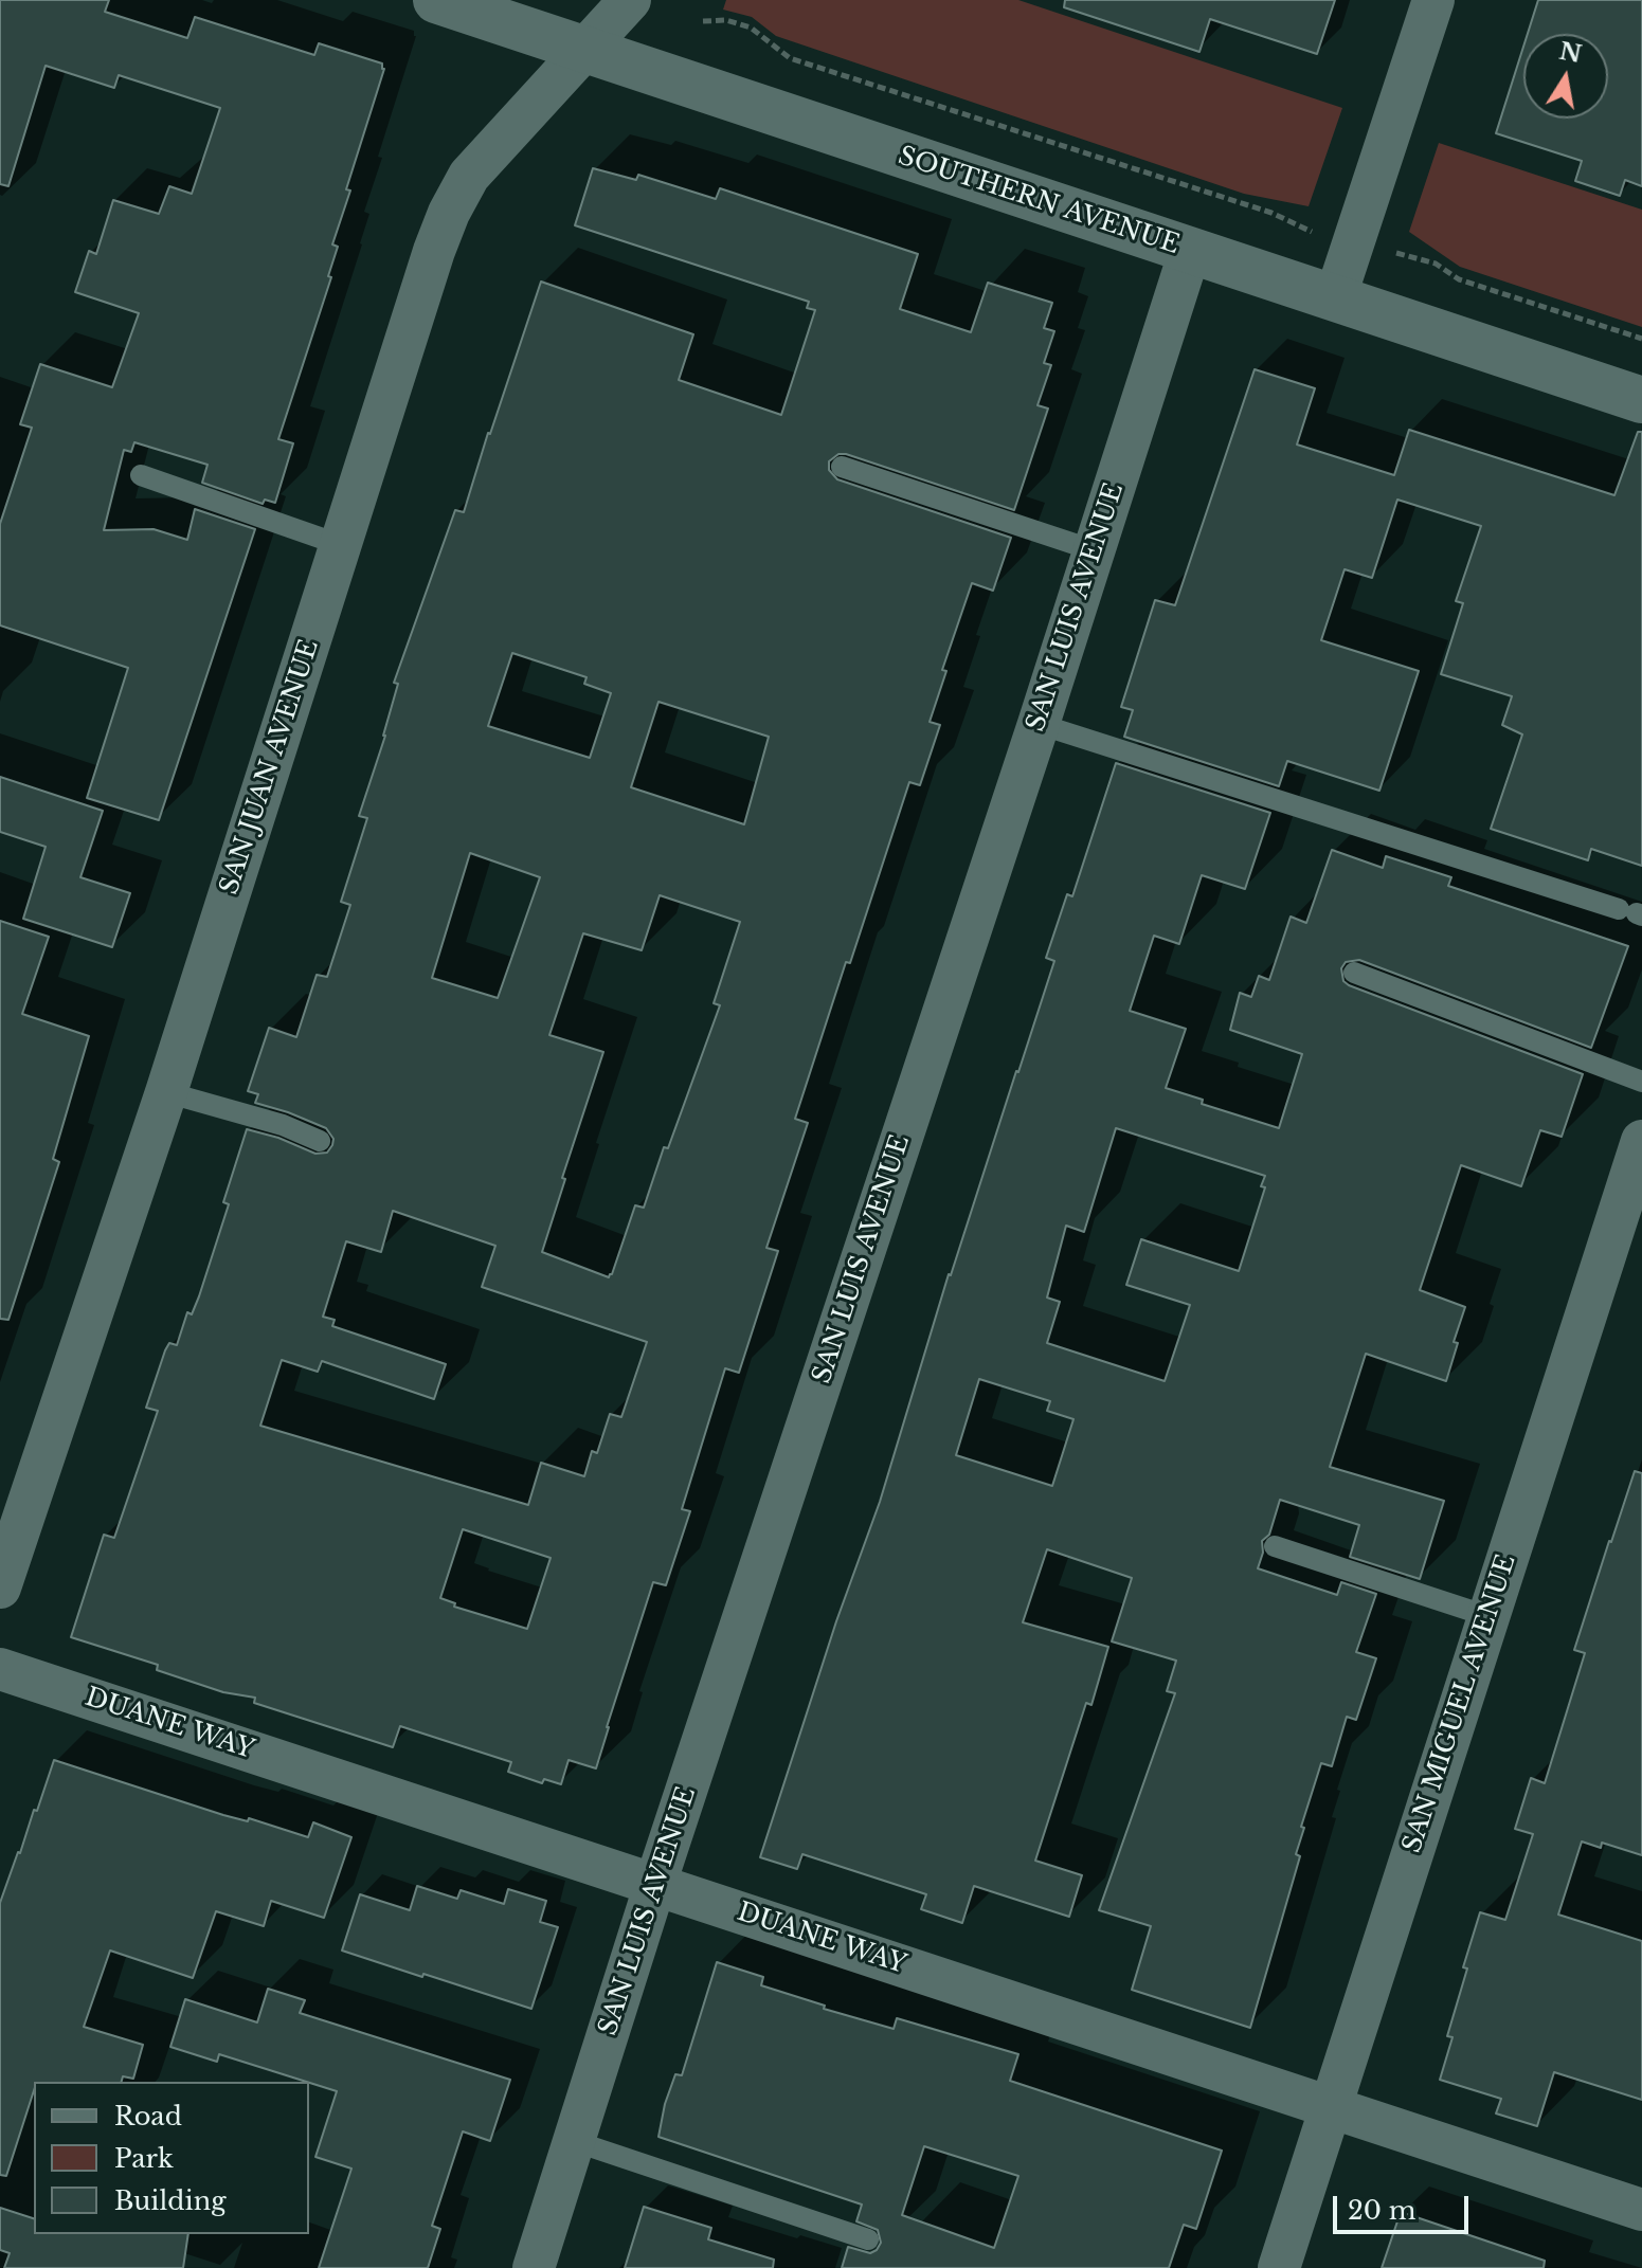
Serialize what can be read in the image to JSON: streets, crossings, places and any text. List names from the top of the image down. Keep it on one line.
{"streets":{"street":["SOUTHERN AVENUE","SAN LUIS AVENUE","SAN JUAN AVENUE","SAN MIGUEL AVENUE","DUANE WAY"]},"crossings":[["SOUTHERN AVENUE","SAN LUIS AVENUE"],["SOUTHERN AVENUE","SAN JUAN AVENUE"],["SAN LUIS AVENUE","DUANE WAY"],["SAN MIGUEL AVENUE","DUANE WAY"]],"legend":["Road","Park","Building"],"scale_bar":"20 m","north":"top"}
